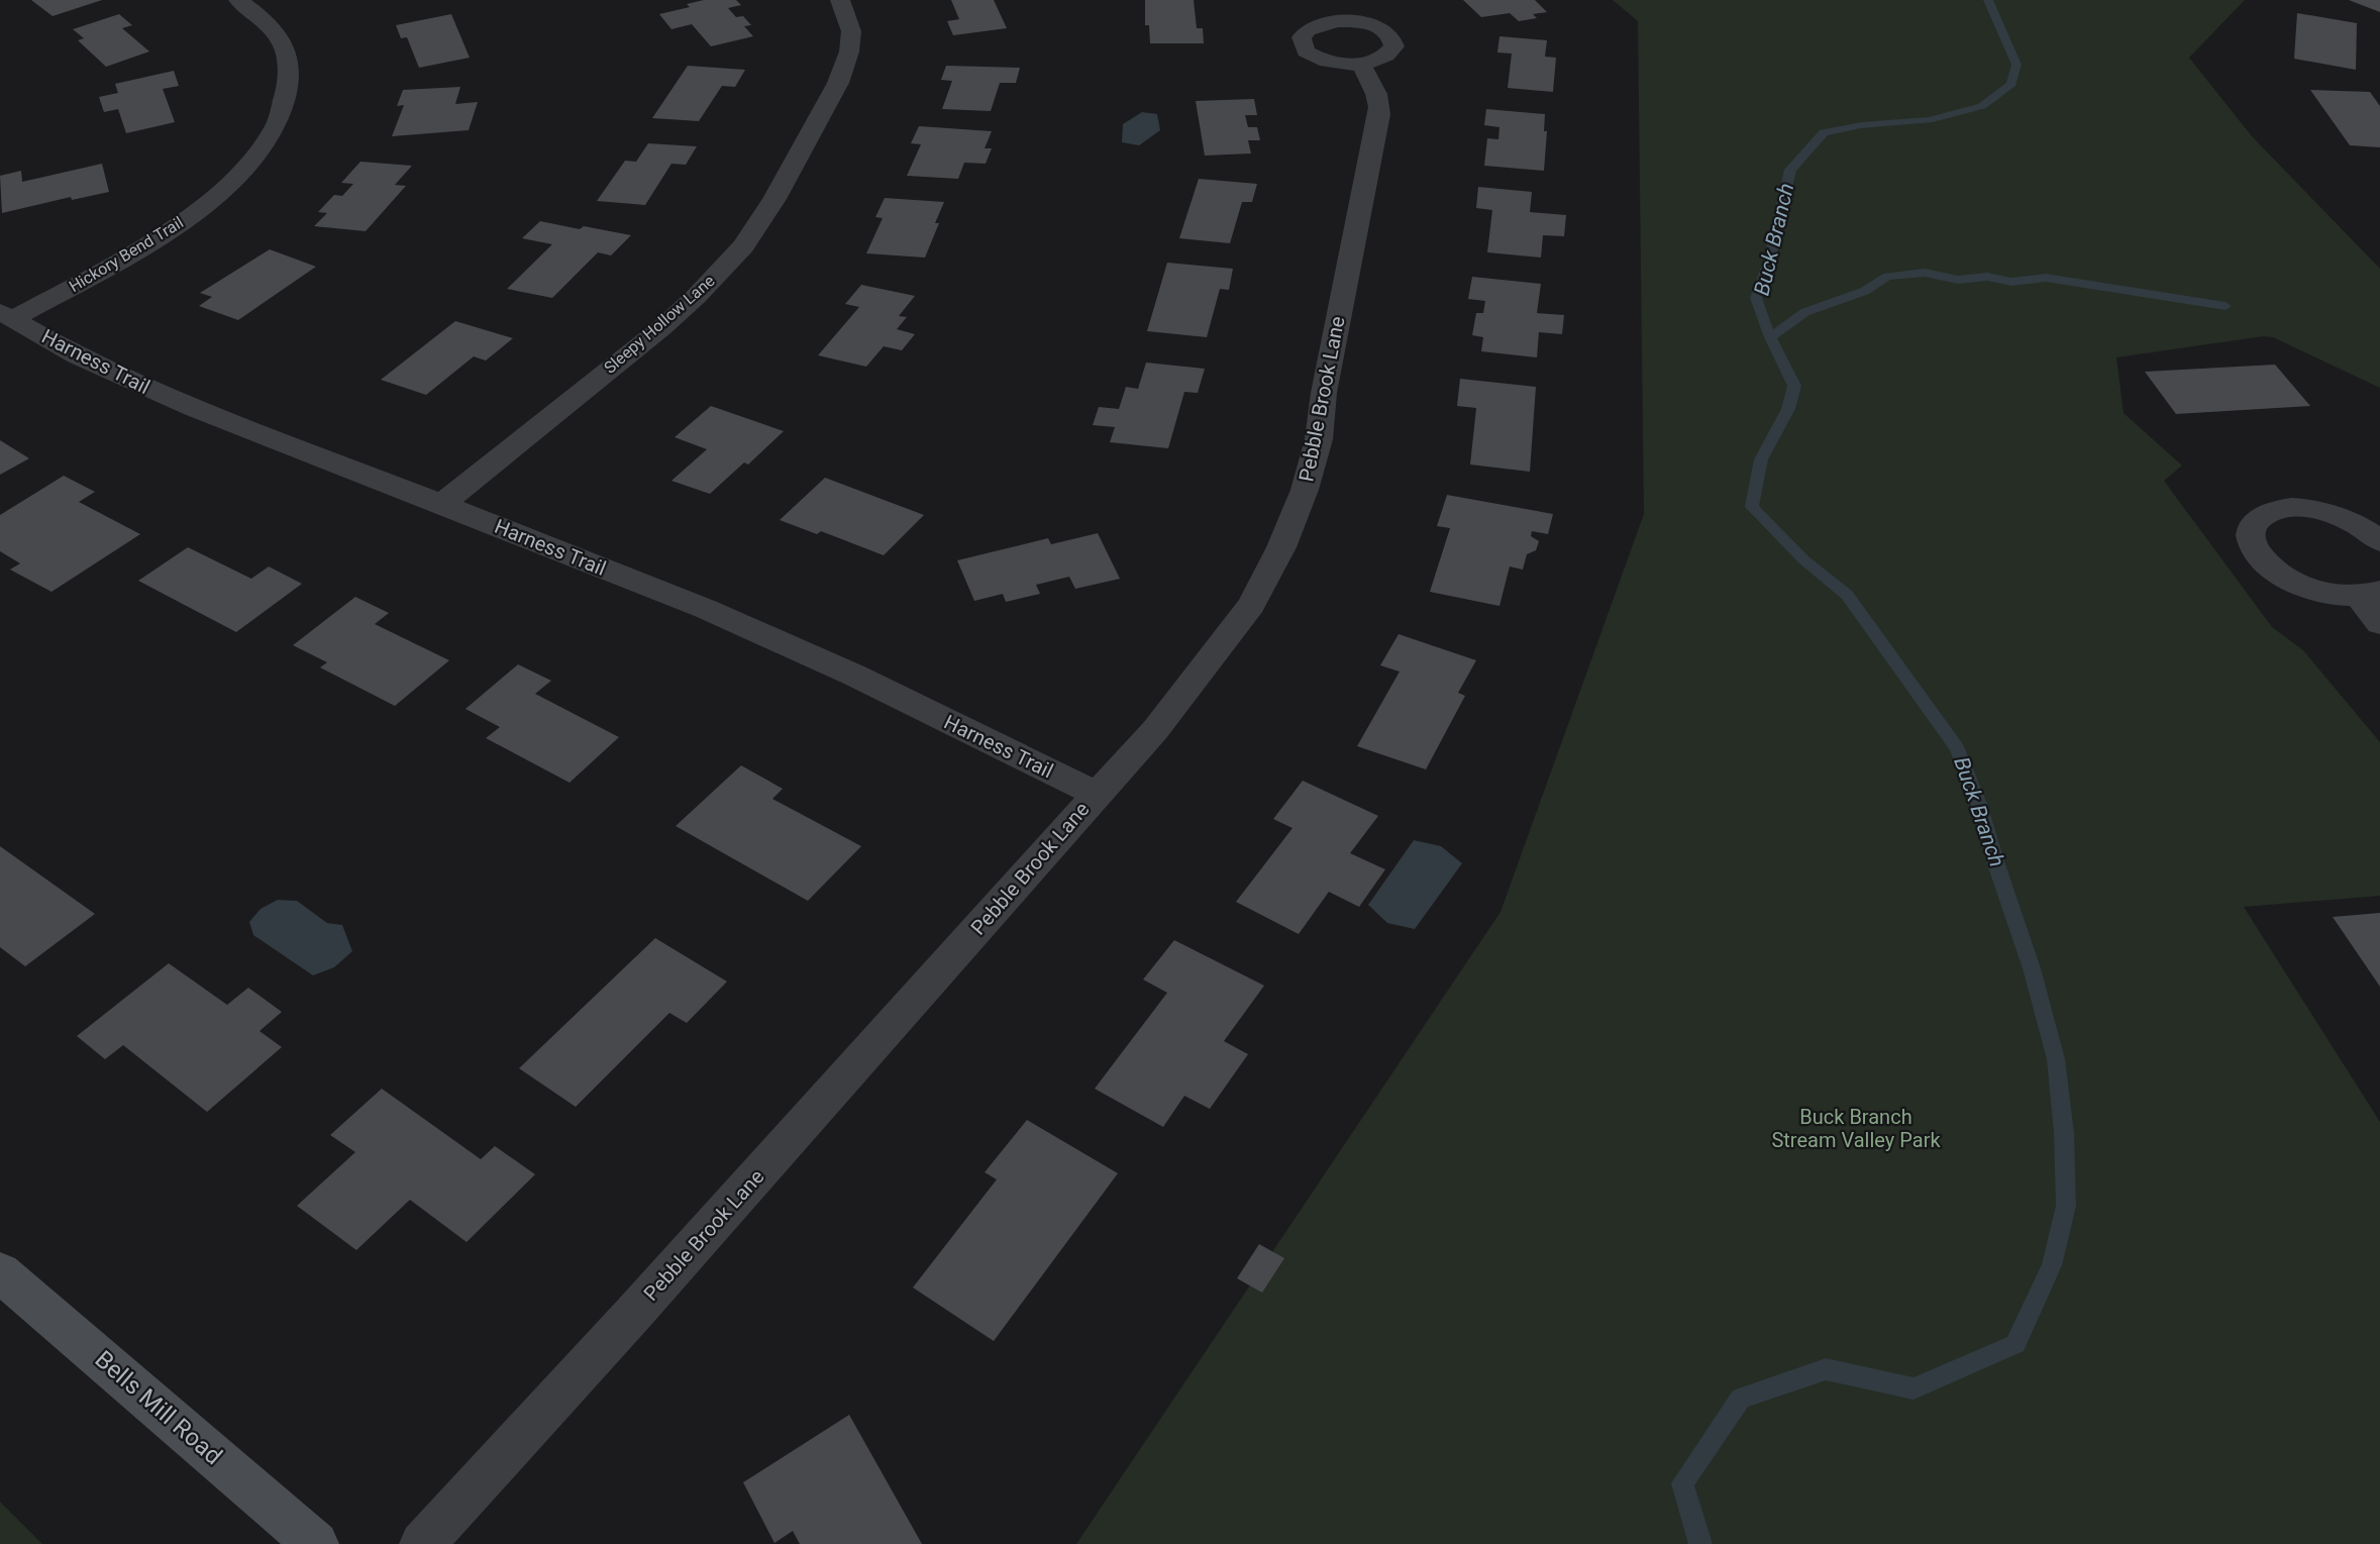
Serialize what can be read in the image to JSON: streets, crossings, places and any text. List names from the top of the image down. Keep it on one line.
{"streets":{"street":["Hickory Bend Trail","Sleepy Hollow Lane","Harness Trail","Pebble Brook Lane","Bells Mill Road"]},"crossings":[["Hickory Bend Trail","Harness Trail"],["Sleepy Hollow Lane","Harness Trail"],["Harness Trail","Pebble Brook Lane"]],"water":["Buck Branch"],"parks":["Buck Branch Stream Valley Park"]}
